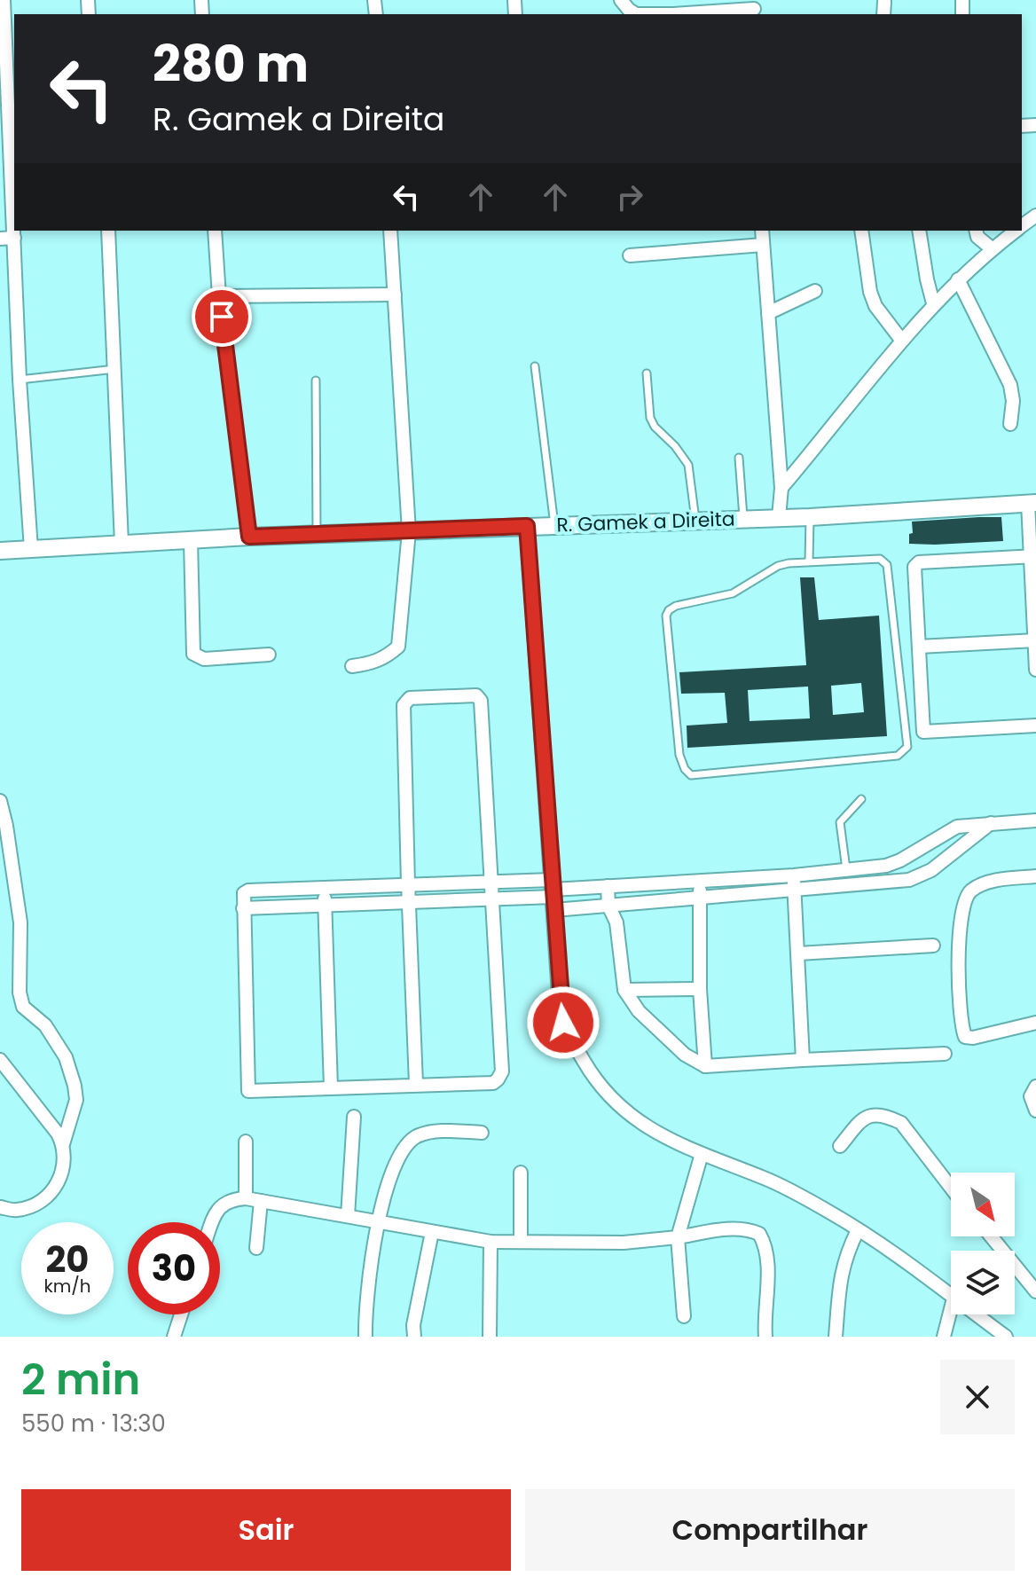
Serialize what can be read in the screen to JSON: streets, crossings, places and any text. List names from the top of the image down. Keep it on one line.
{"streets":{"main road":["R. Gamek a Direita"]},"north":"bottom right","page":{"turn":["280 m","R. Gamek a Direita"],"speed":"20 km/h","limit":"30","heading":["2 min","550 m · 13:30"],"buttons":["Sair","Compartilhar"]}}
